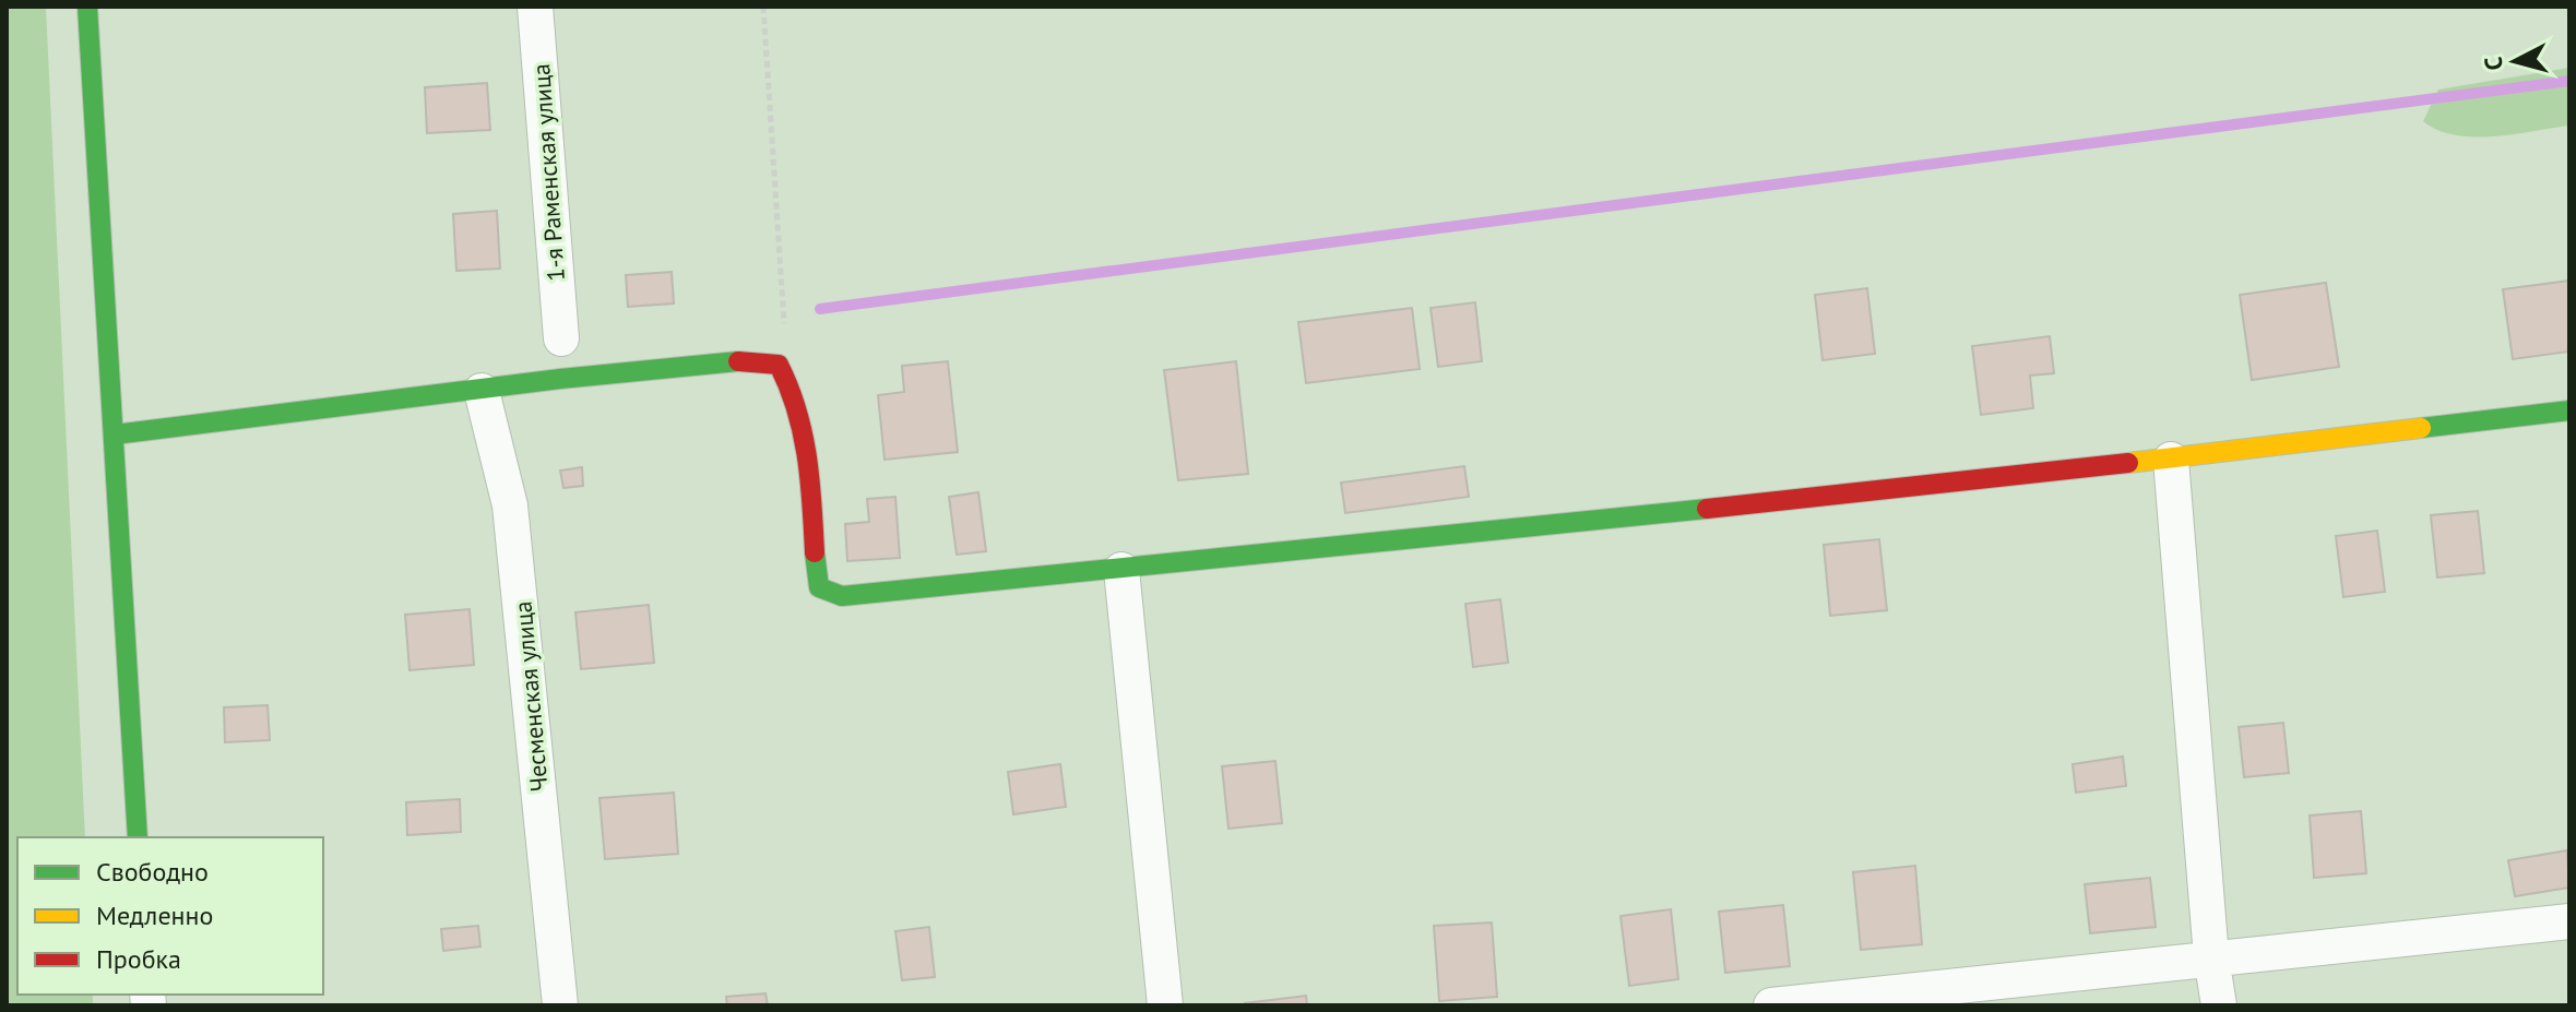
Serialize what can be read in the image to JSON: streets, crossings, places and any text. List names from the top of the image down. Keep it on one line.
{"streets":{"street":["1-я Раменская улица","Чесменская улица"]},"legend":["Свободно","Медленно","Пробка"],"north":"left"}
